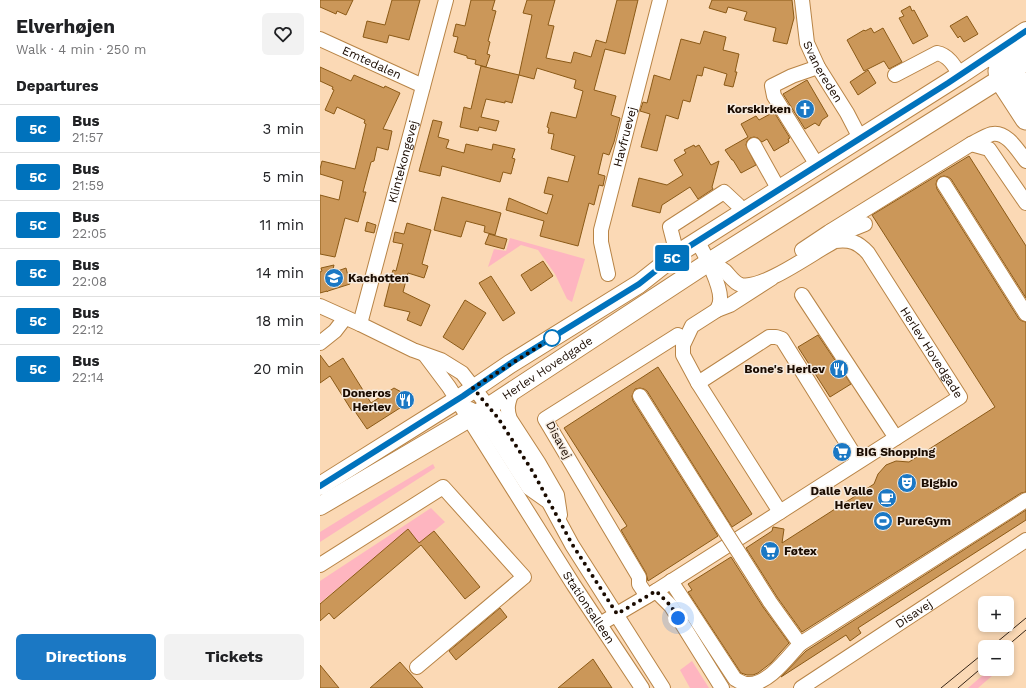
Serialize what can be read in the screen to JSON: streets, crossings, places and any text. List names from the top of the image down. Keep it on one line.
{"streets":{"main road":["Herlev Hovedgade"],"street":["Emtedalen","Svanereden","Havfruevej","Klintekongevej","Disavej","Stationsalleen"]},"crossings":[["Emtedalen","Klintekongevej"],["Svanereden","Herlev Hovedgade"],["Herlev Hovedgade","Stationsalleen"]],"places":{"church":["Korskirken"],"school or university":["Kachotten"],"restaurant":["Bone's Herlev","Doneros Herlev"],"supermarket":["BIG Shopping","Føtex"],"theatre":["Bigbio"],"cafe":["Dalle Valle Herlev"],"sports":["PureGym"]},"lines":["bus line 5C"],"page":{"heading":[["Elverhøjen","Walk · 4 min · 250 m"],"Departures"],"on_map":"5C","list":[{"mark":"5C","name":"Bus","note":"21:57","value":"3 min"},{"mark":"5C","name":"Bus","note":"21:59","value":"5 min"},{"mark":"5C","name":"Bus","note":"22:05","value":"11 min"},{"mark":"5C","name":"Bus","note":"22:08","value":"14 min"},{"mark":"5C","name":"Bus","note":"22:12","value":"18 min"},{"mark":"5C","name":"Bus","note":"22:14","value":"20 min"}],"map_buttons":["+","−"],"buttons":["Directions","Tickets"]}}
